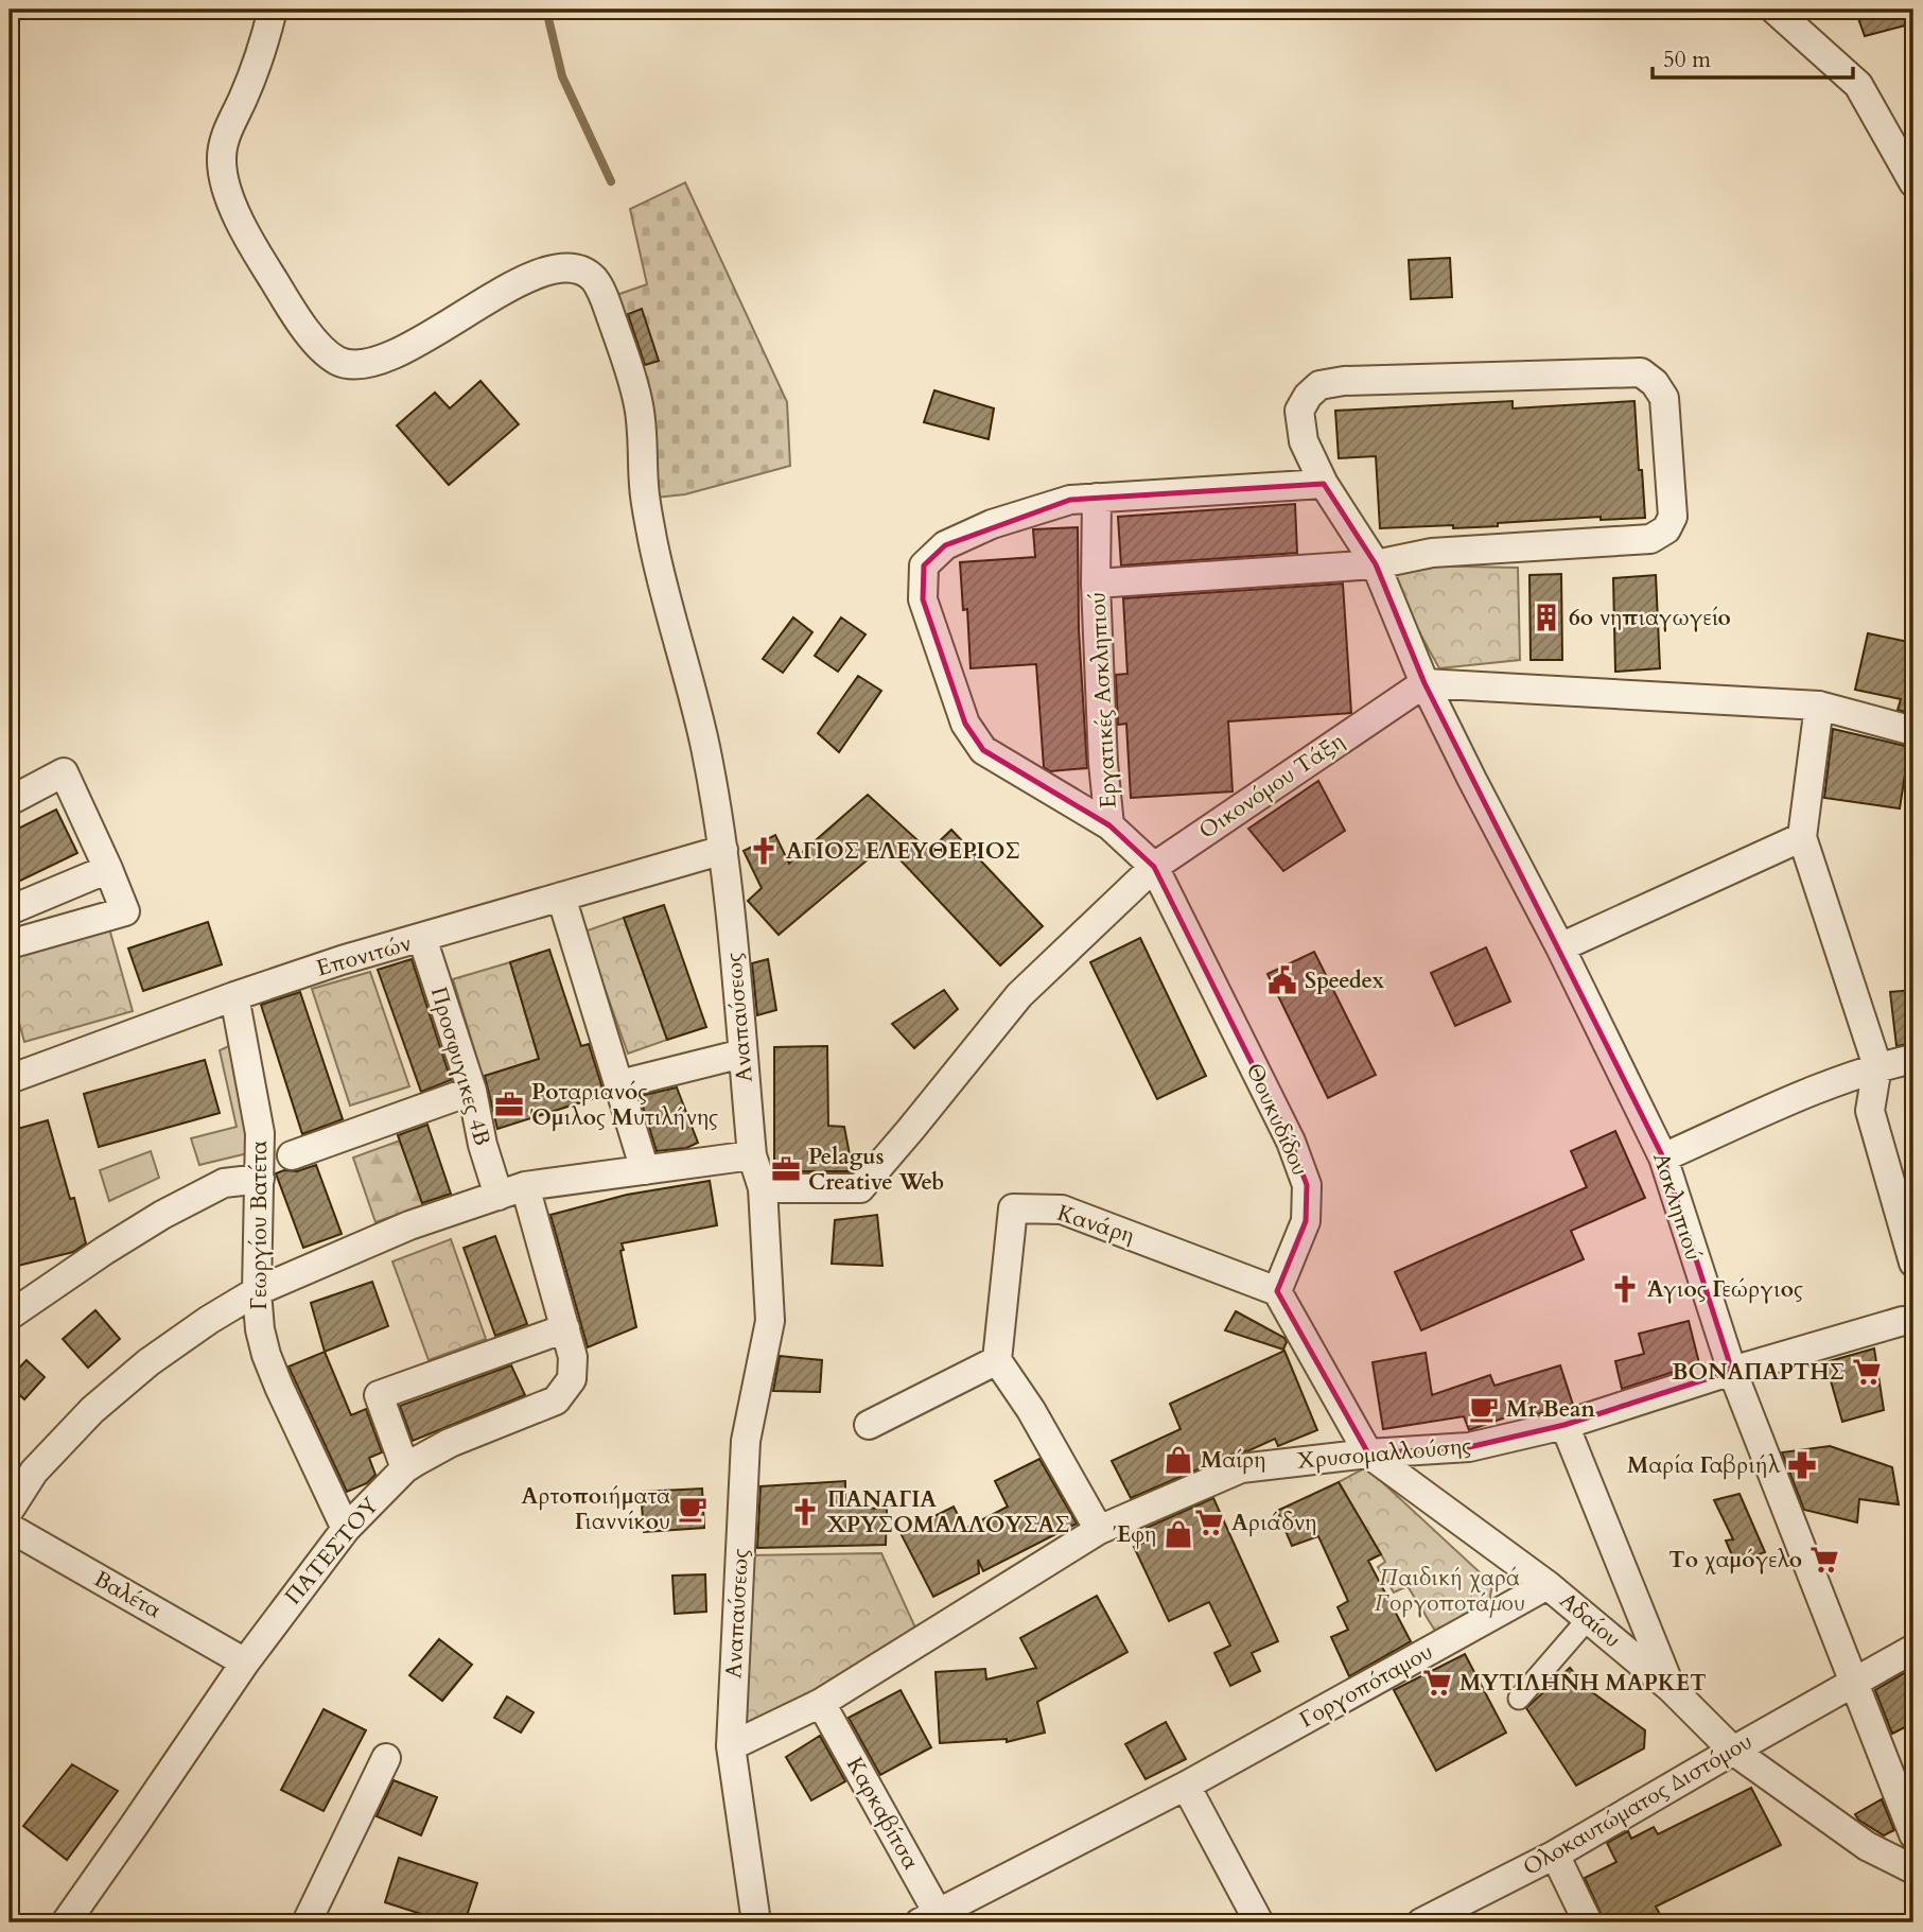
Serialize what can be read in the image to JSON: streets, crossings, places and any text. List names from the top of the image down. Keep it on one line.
{"streets":{"street":["Εργατικές Ασκληπιού","Οικονόμου Τάξη","Επονιτών","Αναπαύσεως","Προσφυγικες 4Β","Θουκυδίδου","Ασκληπιού","Κανάρη","Γεωργίου Βατέτα","Χρυσομαλλούσης","ΠΑΤΕΣΤΟΥ","Βαλέτα","Αδαίου","Γοργοπόταμου","Ολοκαυτώματος Διστόμου","Καρκαβίτσα"]},"crossings":[["Εργατικές Ασκληπιού","Οικονόμου Τάξη"],["Εργατικές Ασκληπιού","Ασκληπιού"],["Οικονόμου Τάξη","Αναπαύσεως"],["Οικονόμου Τάξη","Θουκυδίδου"],["Οικονόμου Τάξη","Ασκληπιού"],["Επονιτών","Αναπαύσεως"],["Επονιτών","Προσφυγικες 4Β"],["Επονιτών","Γεωργίου Βατέτα"],["Αναπαύσεως","Χρυσομαλλούσης"],["Θουκυδίδου","Κανάρη"],["Ασκληπιού","Χρυσομαλλούσης"],["Ασκληπιού","Ολοκαυτώματος Διστόμου"],["Γεωργίου Βατέτα","ΠΑΤΕΣΤΟΥ"],["Χρυσομαλλούσης","Αδαίου"],["Χρυσομαλλούσης","Καρκαβίτσα"],["ΠΑΤΕΣΤΟΥ","Βαλέτα"],["Αδαίου","Γοργοπόταμου"],["Αδαίου","Ολοκαυτώματος Διστόμου"],["Γοργοπόταμου","Καρκαβίτσα"]],"parks":["Παιδική χαρά Γοργοποτάμου"],"places":{"building":["6ο νηπιαγωγείο"],"church":["ΑΓΙΟΣ ΕΛΕΥΘΕΡΙΟΣ","Άγιος Γεώργιος","ΠΑΝΑΓΙΑ ΧΡΥΣΟΜΑΛΛΟΥΣΑΣ"],"public building":["Speedex"],"office":["Ροταριανός Όμιλος Μυτιλήνης","Pelagus Creative Web"],"supermarket":["ΒΟΝΑΠΑΡΤΗΣ","Αριάδνη","Το χαμόγελο","ΜΥΤΙΛΗΝΗ ΜΑΡΚΕΤ"],"cafe":["Mr Bean","Αρτοποιήματα Γιαννίκου"],"shop":["Μαίρη","Έφη"],"pharmacy":["Μαρία Γαβριήλ"]},"scale_bar":"50 m"}
